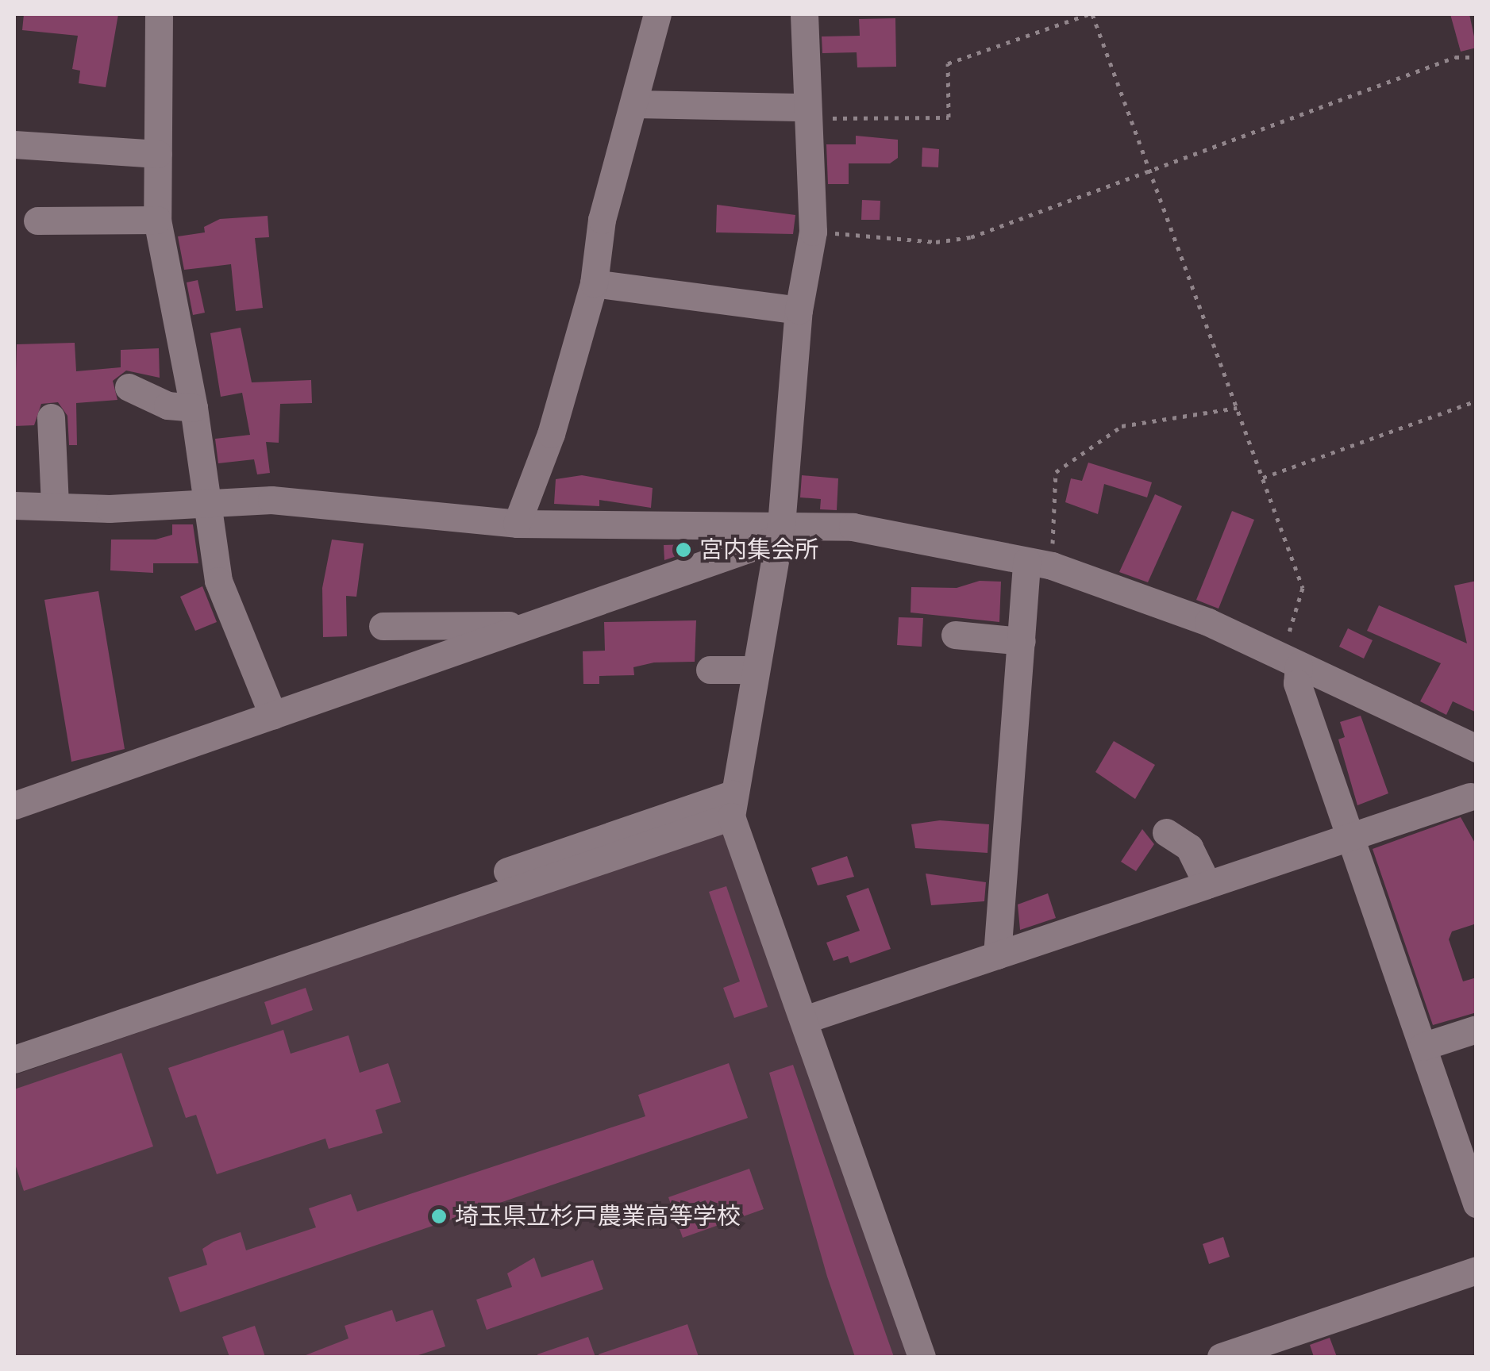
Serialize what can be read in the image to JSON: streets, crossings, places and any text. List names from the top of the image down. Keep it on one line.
{"places":["宮内集会所","埼玉県立杉戸農業高等学校"]}
